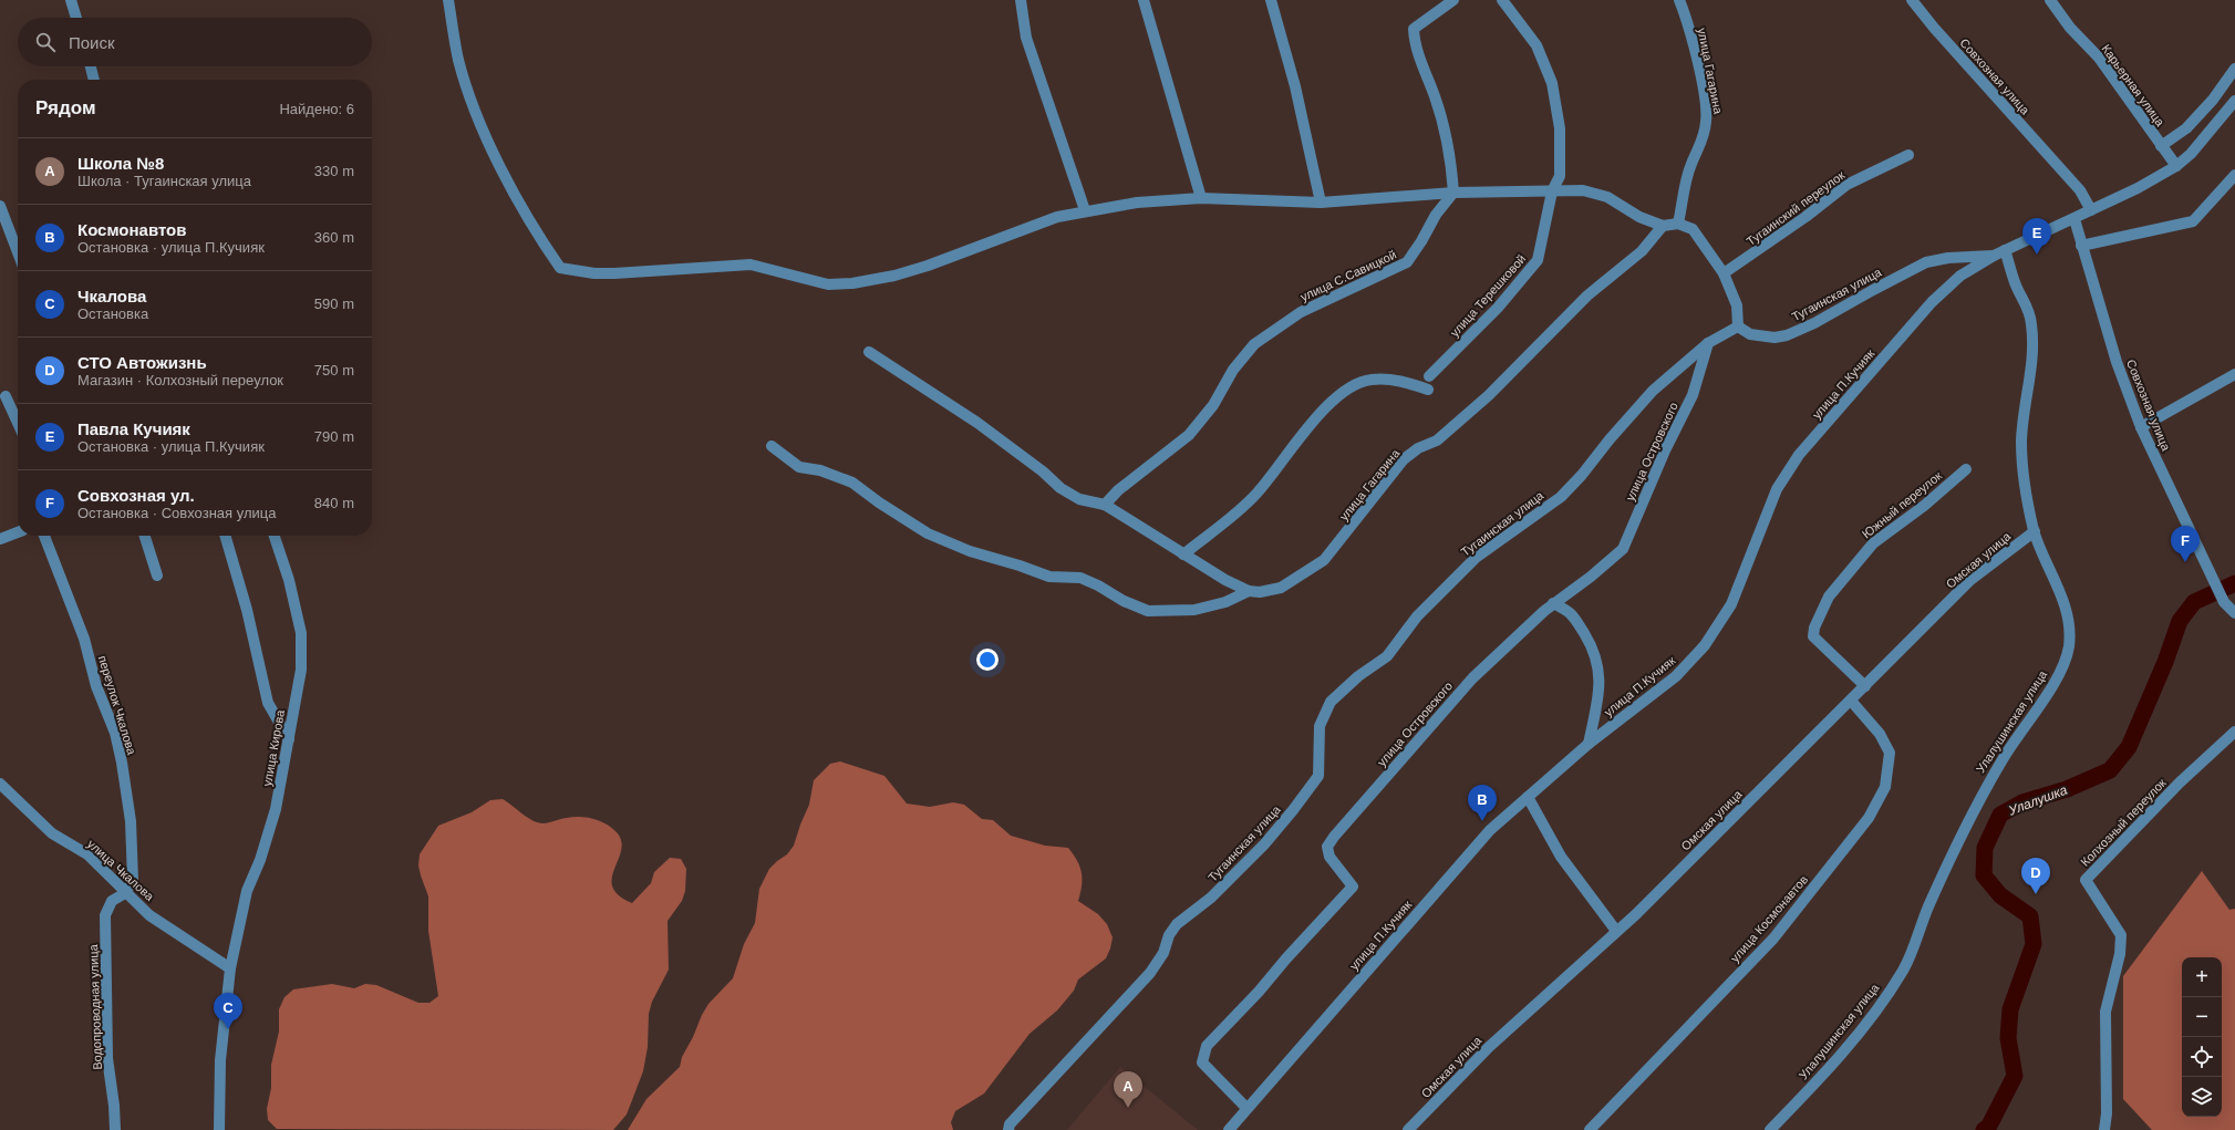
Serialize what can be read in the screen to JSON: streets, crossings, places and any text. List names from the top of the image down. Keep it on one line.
{"streets":{"street":["улица Гагарина","Совхозная улица","Карьерная улица","Тугаинский переулок","улица С.Савицкой","Тугаинская улица","улица Терешковой","улица П.Кучияк","улица Островского","Южный переулок","Омская улица","переулок Чкалова","Улалушинская улица","улица Кирова","Колхозный переулок","улица Чкалова","улица Космонавтов","Водопроводная улица"]},"crossings":[["улица Гагарина","улица С.Савицкой"],["Совхозная улица","улица П.Кучияк"],["Карьерная улица","улица П.Кучияк"],["Тугаинская улица","улица П.Кучияк"],["Тугаинская улица","улица Островского"],["улица П.Кучияк","улица Островского"],["улица П.Кучияк","Улалушинская улица"],["Южный переулок","Омская улица"],["Омская улица","Улалушинская улица"],["Омская улица","улица Космонавтов"],["переулок Чкалова","улица Чкалова"],["переулок Чкалова","Водопроводная улица"],["улица Кирова","улица Чкалова"],["улица Чкалова","Водопроводная улица"]],"water":["Улалушка"],"page":{"search":"Поиск","heading":["Рядом","Найдено: 6"],"list":[{"mark":"A","name":"Школа №8","note":"Школа · Тугаинская улица","value":"330 m"},{"mark":"B","name":"Космонавтов","note":"Остановка · улица П.Кучияк","value":"360 m"},{"mark":"C","name":"Чкалова","note":"Остановка","value":"590 m"},{"mark":"D","name":"СТО Автожизнь","note":"Магазин · Колхозный переулок","value":"750 m"},{"mark":"E","name":"Павла Кучияк","note":"Остановка · улица П.Кучияк","value":"790 m"},{"mark":"F","name":"Совхозная ул.","note":"Остановка · Совхозная улица","value":"840 m"}],"pins":["E","F","B","D","C","A"],"map_buttons":["+","−"]}}
